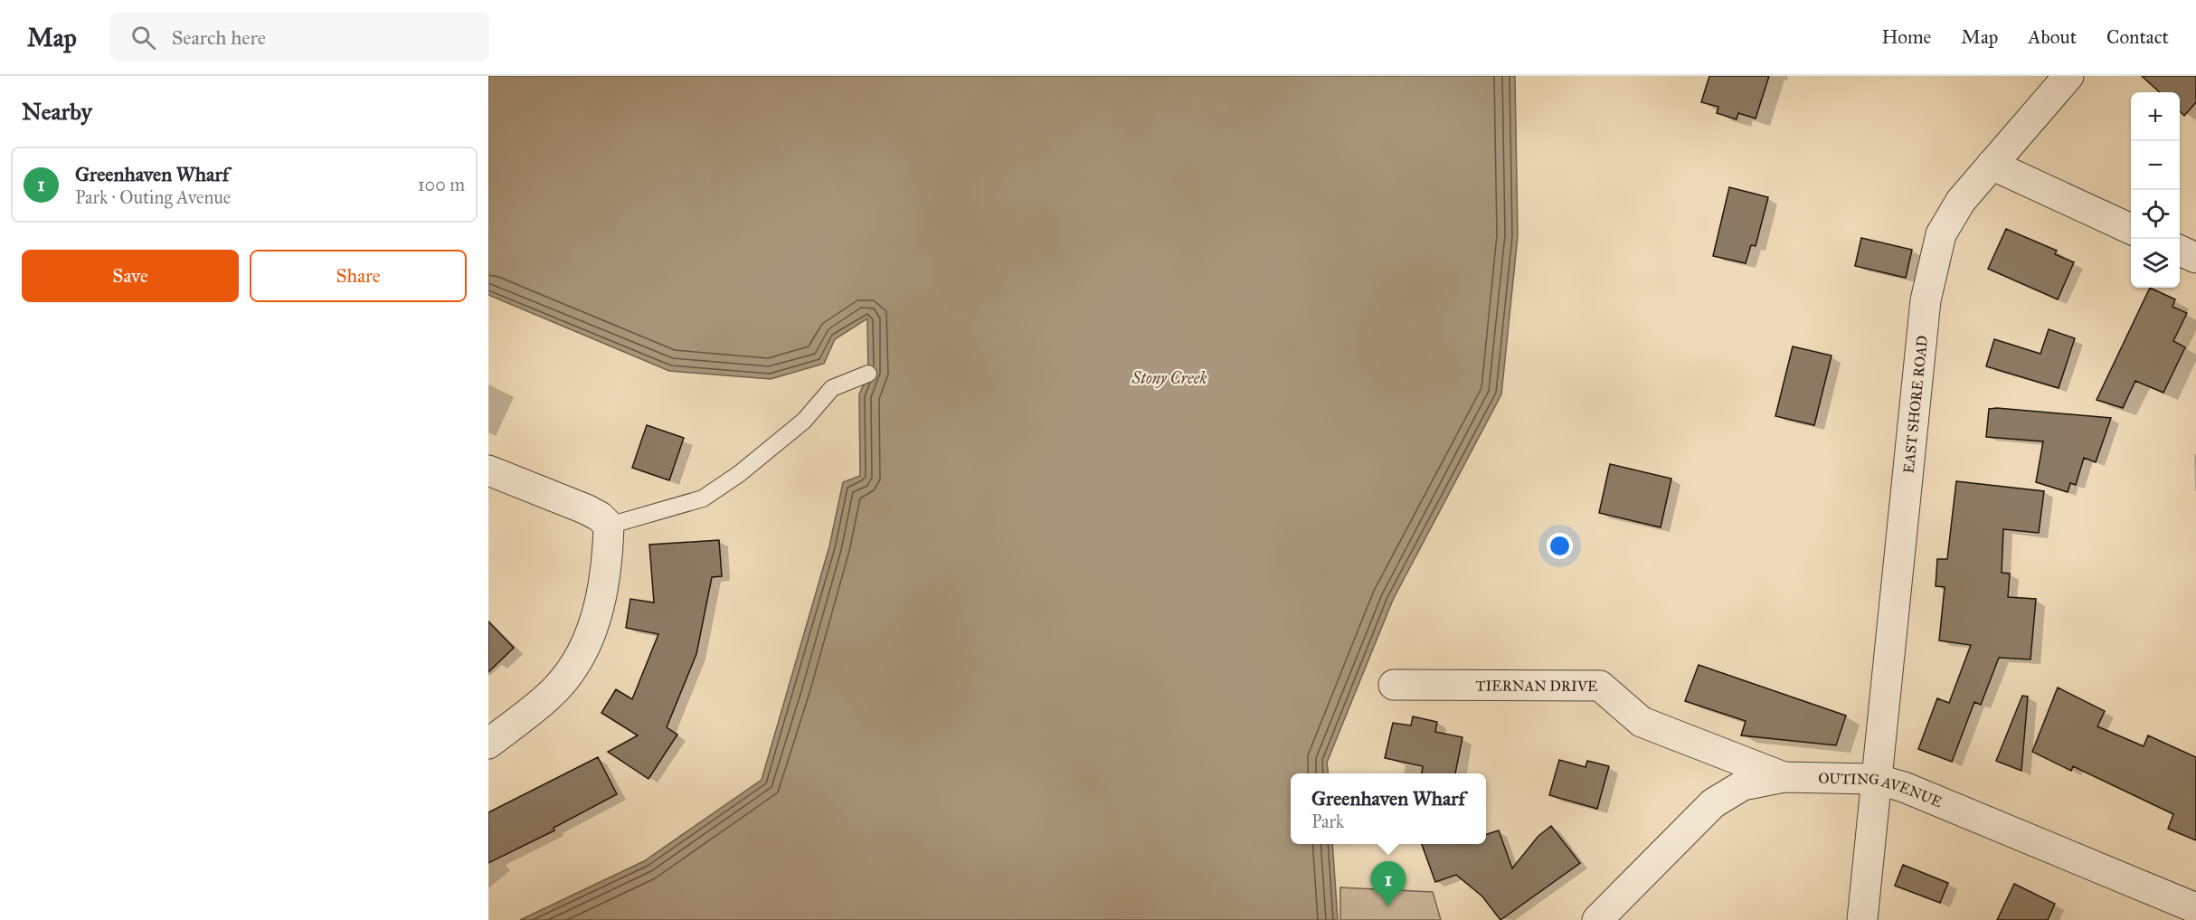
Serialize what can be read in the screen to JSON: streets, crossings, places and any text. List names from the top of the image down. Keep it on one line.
{"streets":{"street":["EAST SHORE ROAD","TIERNAN DRIVE","OUTING AVENUE"]},"crossings":[["EAST SHORE ROAD","OUTING AVENUE"],["TIERNAN DRIVE","OUTING AVENUE"]],"water":["Stony Creek"],"page":{"header":"Map","search":"Search here","nav":["Home","Map","About","Contact"],"heading":"Nearby","map_buttons":["+","−"],"list":[{"mark":"1","name":"Greenhaven Wharf","note":"Park · Outing Avenue","value":"100 m"}],"buttons":["Save","Share"],"popup":["Greenhaven Wharf","Park"],"pins":"1"}}
